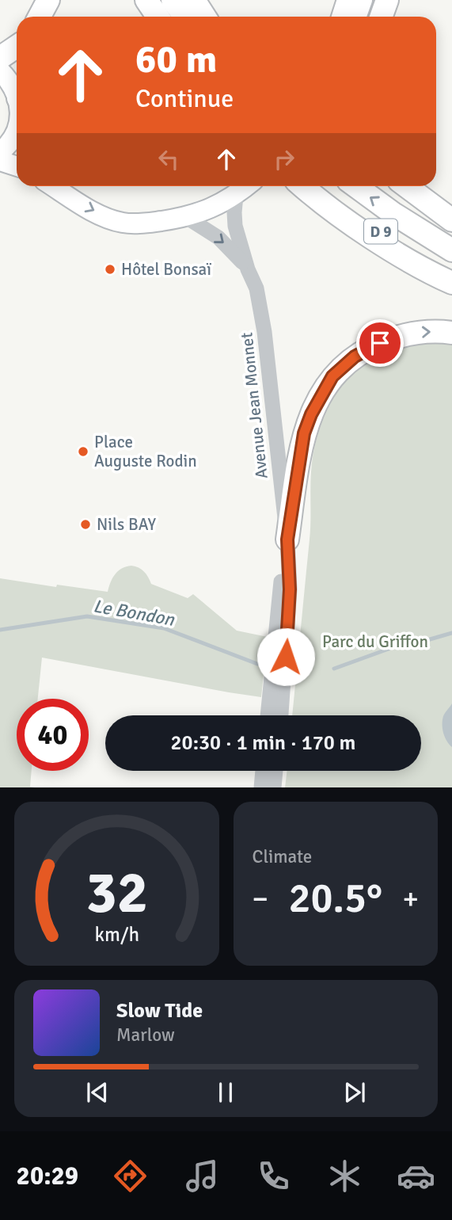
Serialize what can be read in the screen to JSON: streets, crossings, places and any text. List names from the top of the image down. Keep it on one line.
{"streets":{"highway":["D 9"],"street":["Avenue Jean Monnet"]},"water":["Le Bondon"],"parks":["Parc du Griffon"],"places":["Hôtel Bonsaï","Place Auguste Rodin","Nils BAY"],"page":{"turn":["60 m","Continue"],"limit":"40","trip":"20:30 · 1 min · 170 m","tile":"Climate","heat":["−","20.5°","+"],"song":["Slow Tide","Marlow"],"tabs":"20:29","gauge":["32","km/h"]}}
